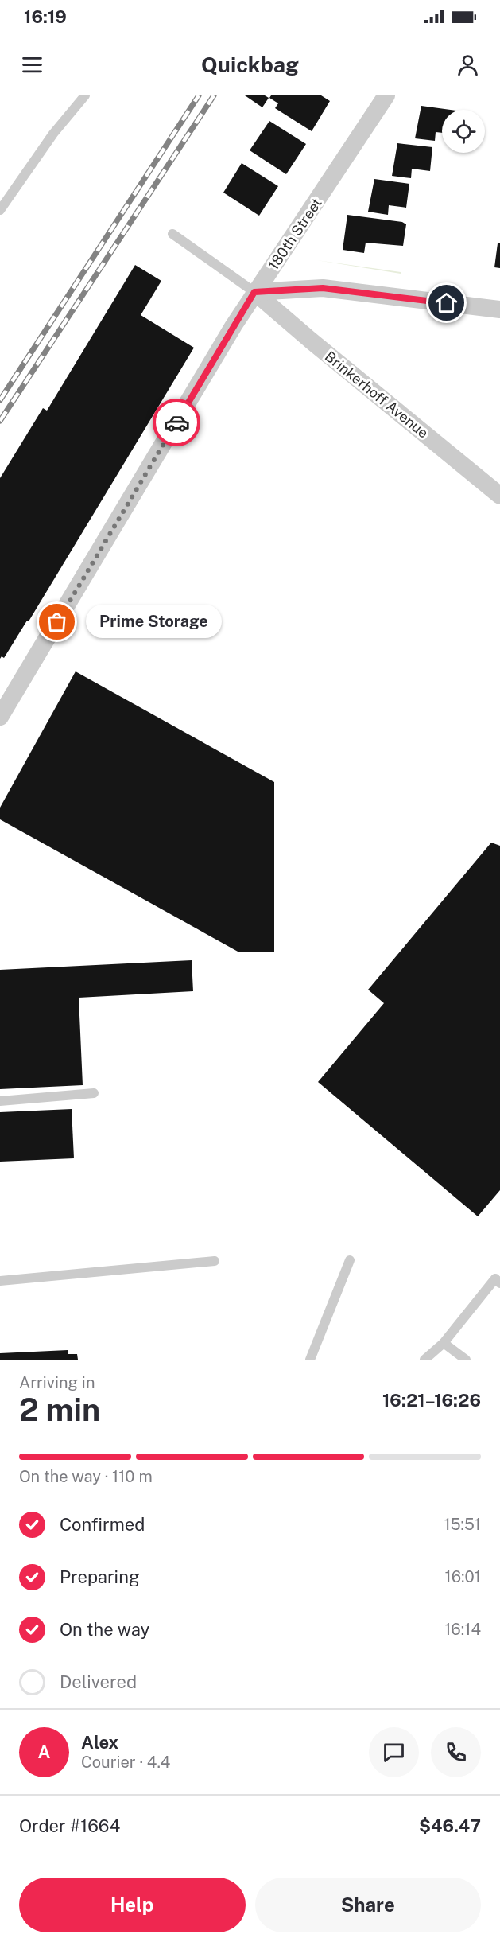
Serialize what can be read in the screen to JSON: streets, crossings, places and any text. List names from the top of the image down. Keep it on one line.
{"streets":{"street":["180th Street","Brinkerhoff Avenue"]},"crossings":[["180th Street","Brinkerhoff Avenue"]],"places":["Prime Storage"],"page":{"status":"16:19","header":"Quickbag","bubble":"Prime Storage","heading":["2 min","Arriving in","16:21–16:26"],"panel":["Alex","Courier · 4.4","Order #1664","$46.47"],"bar":"On the way · 110 m","list":[["Confirmed","15:51"],["Preparing","16:01"],["On the way","16:14"],"Delivered"],"round":"A","buttons":["Help","Share"]}}
